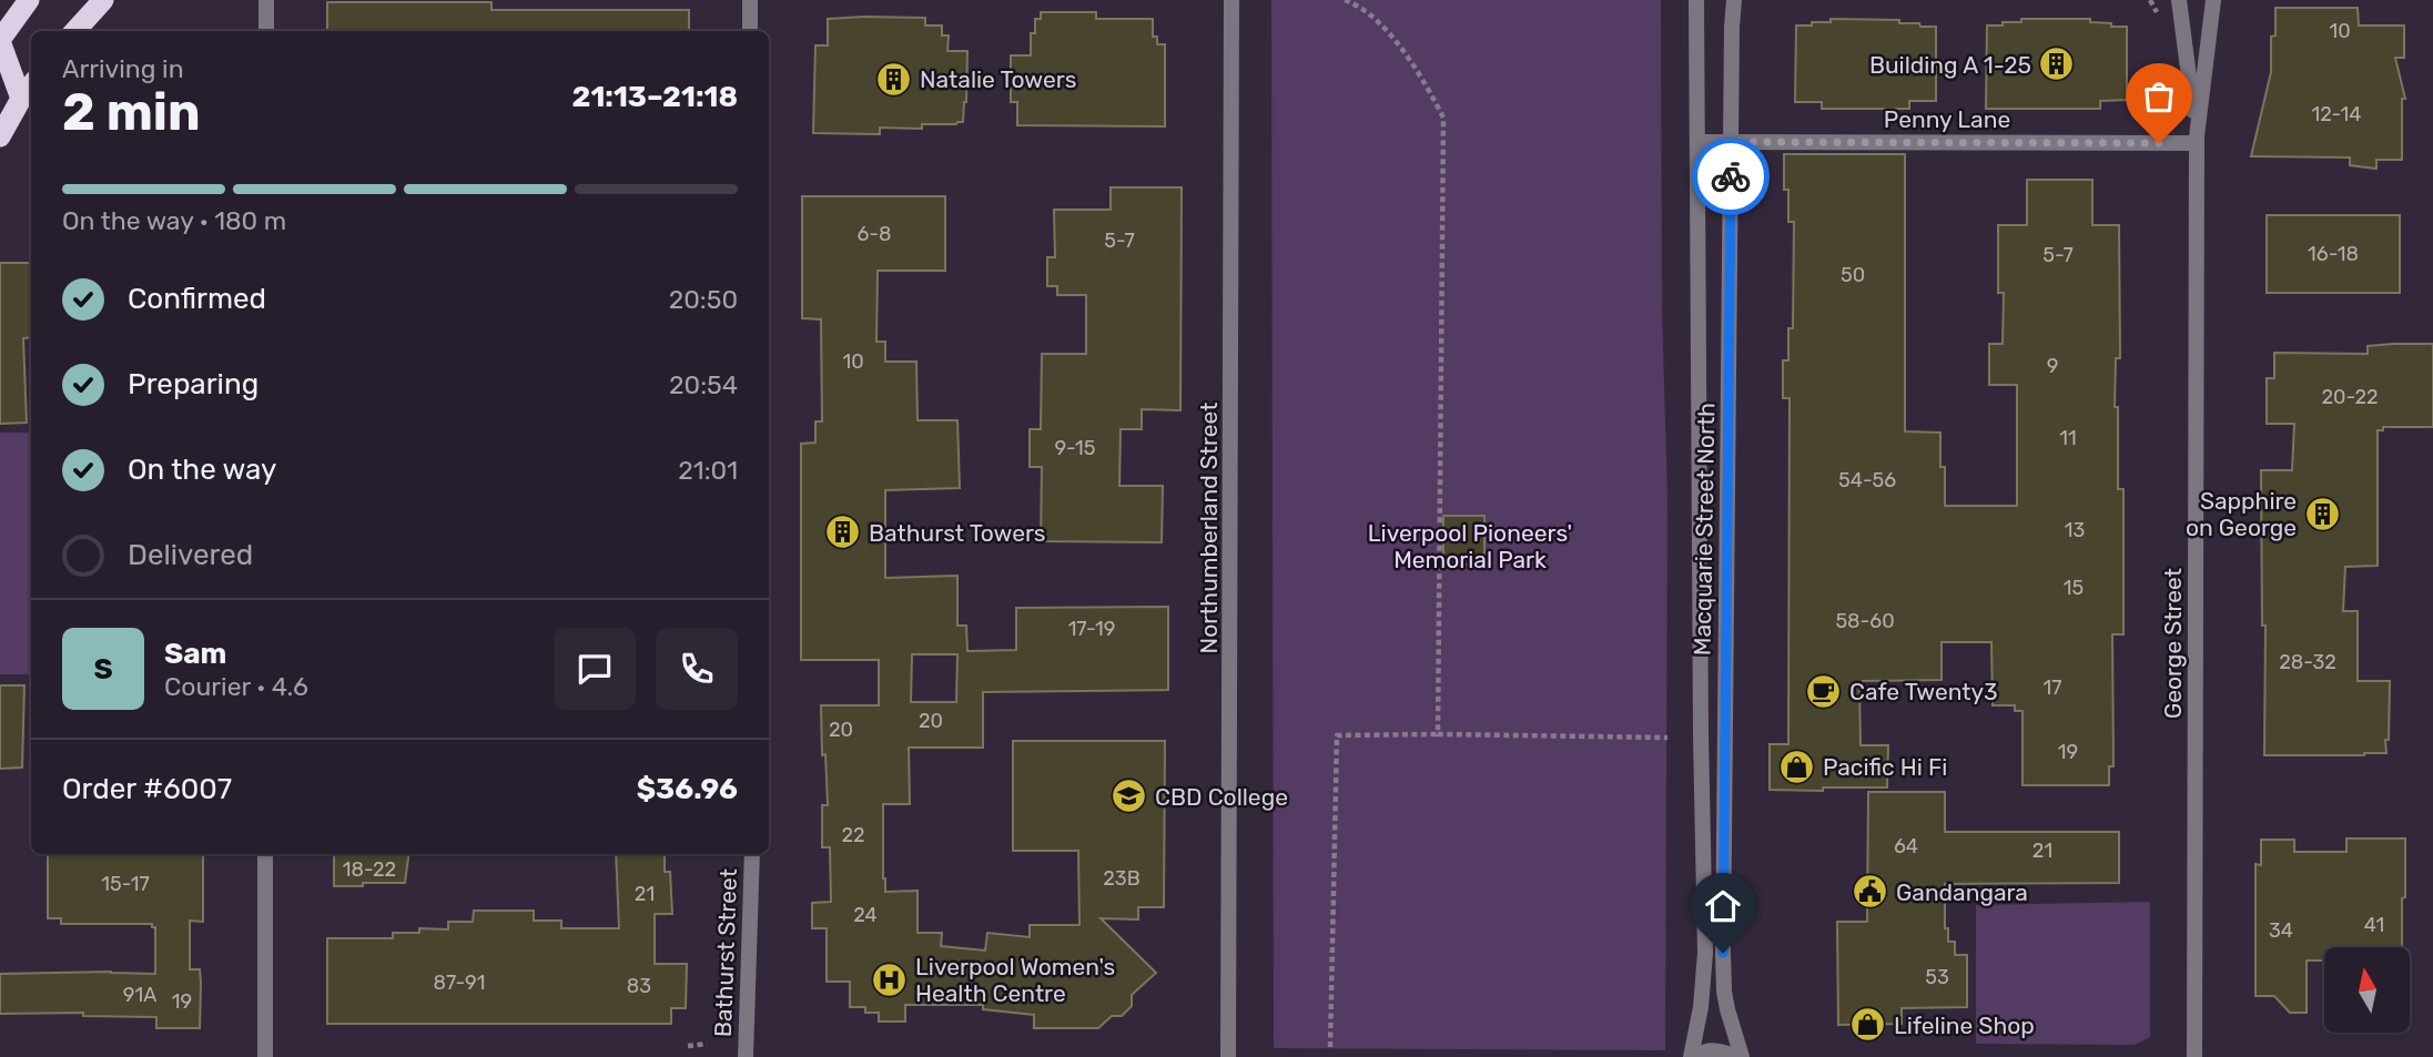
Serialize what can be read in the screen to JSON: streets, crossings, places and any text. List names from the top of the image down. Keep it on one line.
{"streets":{"street":["Penny Lane","Northumberland Street","Macquarie Street North","George Street","Bathurst Street"]},"crossings":[["Penny Lane","Macquarie Street North"],["Penny Lane","George Street"]],"parks":["Liverpool Pioneers' Memorial Park"],"places":{"building":["Building A 1-25","Natalie Towers","Sapphire on George","Bathurst Towers"],"cafe":["Cafe Twenty3"],"shop":["Pacific Hi Fi","Lifeline Shop"],"school or university":["CBD College"],"public building":["Gandangara"],"hospital":["Liverpool Women's Health Centre"]},"house_numbers":["10","12-14","6-8","5-7","16-18","5-7","50","10","9","20-22","11","9-15","54-56","13","15","58-60","17-19","28-32","17","20","20","19","22","64","21","18-22","23B","15-17","21","24","41","34","53","87-91","83","91A","19"],"north":"top","page":{"heading":["2 min","Arriving in","21:13–21:18"],"panel":["Sam","Courier · 4.6","Order #6007","$36.96"],"bar":"On the way · 180 m","list":[["Confirmed","20:50"],["Preparing","20:54"],["On the way","21:01"],"Delivered"],"round":"S"}}
